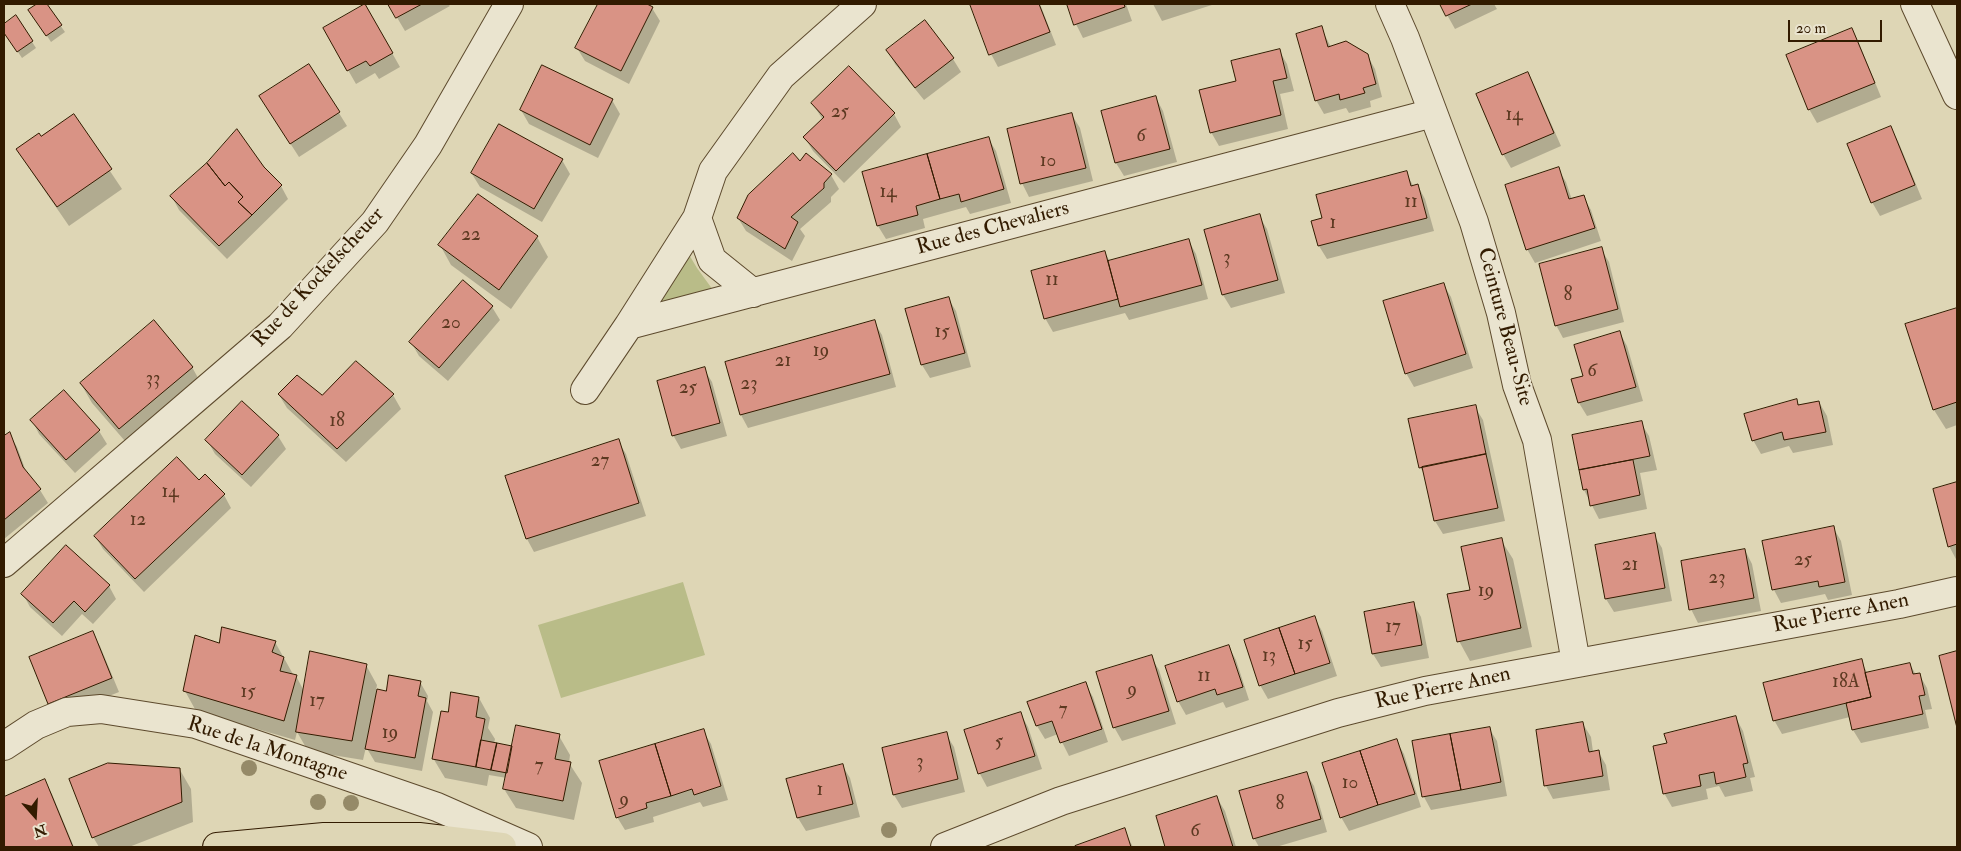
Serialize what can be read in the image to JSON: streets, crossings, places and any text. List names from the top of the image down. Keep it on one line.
{"streets":{"street":["Rue des Chevaliers","Rue de Kockelscheuer","Ceinture Beau-Site","Rue Pierre Anen","Rue de la Montagne"]},"crossings":[["Rue des Chevaliers","Ceinture Beau-Site"],["Ceinture Beau-Site","Rue Pierre Anen"]],"house_numbers":["25","14","6","10","14","11","1","22","3","11","8","20","15","19","21","6","33","23","25","18","27","14","12","25","21","23","19","17","15","13","11","18A","9","15","17","7","19","5","3","7","10","1","9","8","6"],"scale_bar":"20 m","north":"bottom"}
